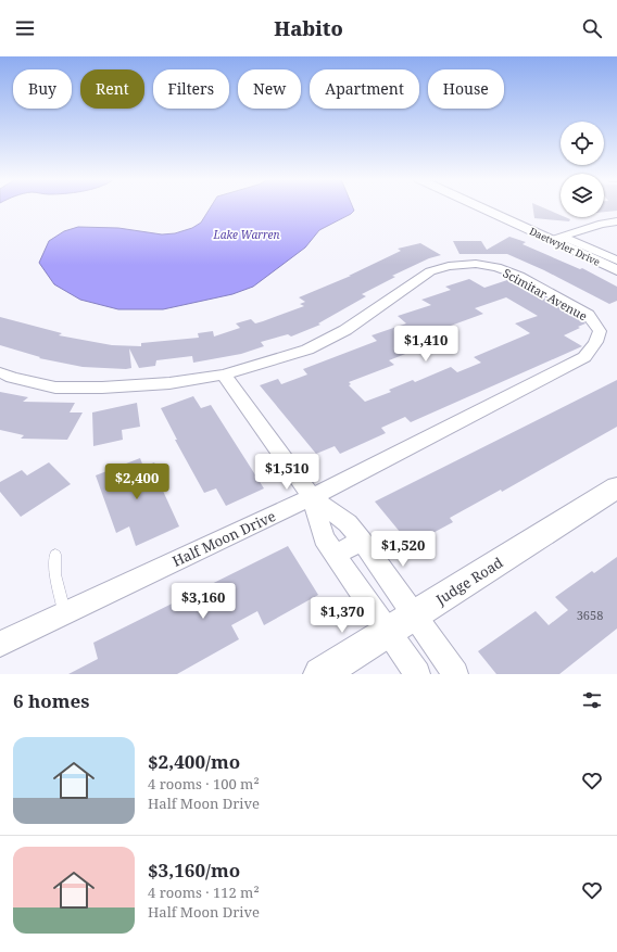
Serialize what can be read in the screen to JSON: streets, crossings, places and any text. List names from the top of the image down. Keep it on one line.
{"streets":{"street":["Daetwyler Drive","Scimitar Avenue","Half Moon Drive","Judge Road"]},"crossings":[["Scimitar Avenue","Half Moon Drive"]],"water":["Lake Warren"],"house_numbers":["3658"],"page":{"header":"Habito","chip":["Buy","Rent","Filters","New","Apartment","House"],"price":["$1,410","$1,510","$2,400","$1,520","$3,160","$1,370"],"heading":"6 homes","list":[{"name":"$2,400/mo","note":"4 rooms · 100 m² · Half Moon Drive"},{"name":"$3,160/mo","note":"4 rooms · 112 m² · Half Moon Drive"}]}}
